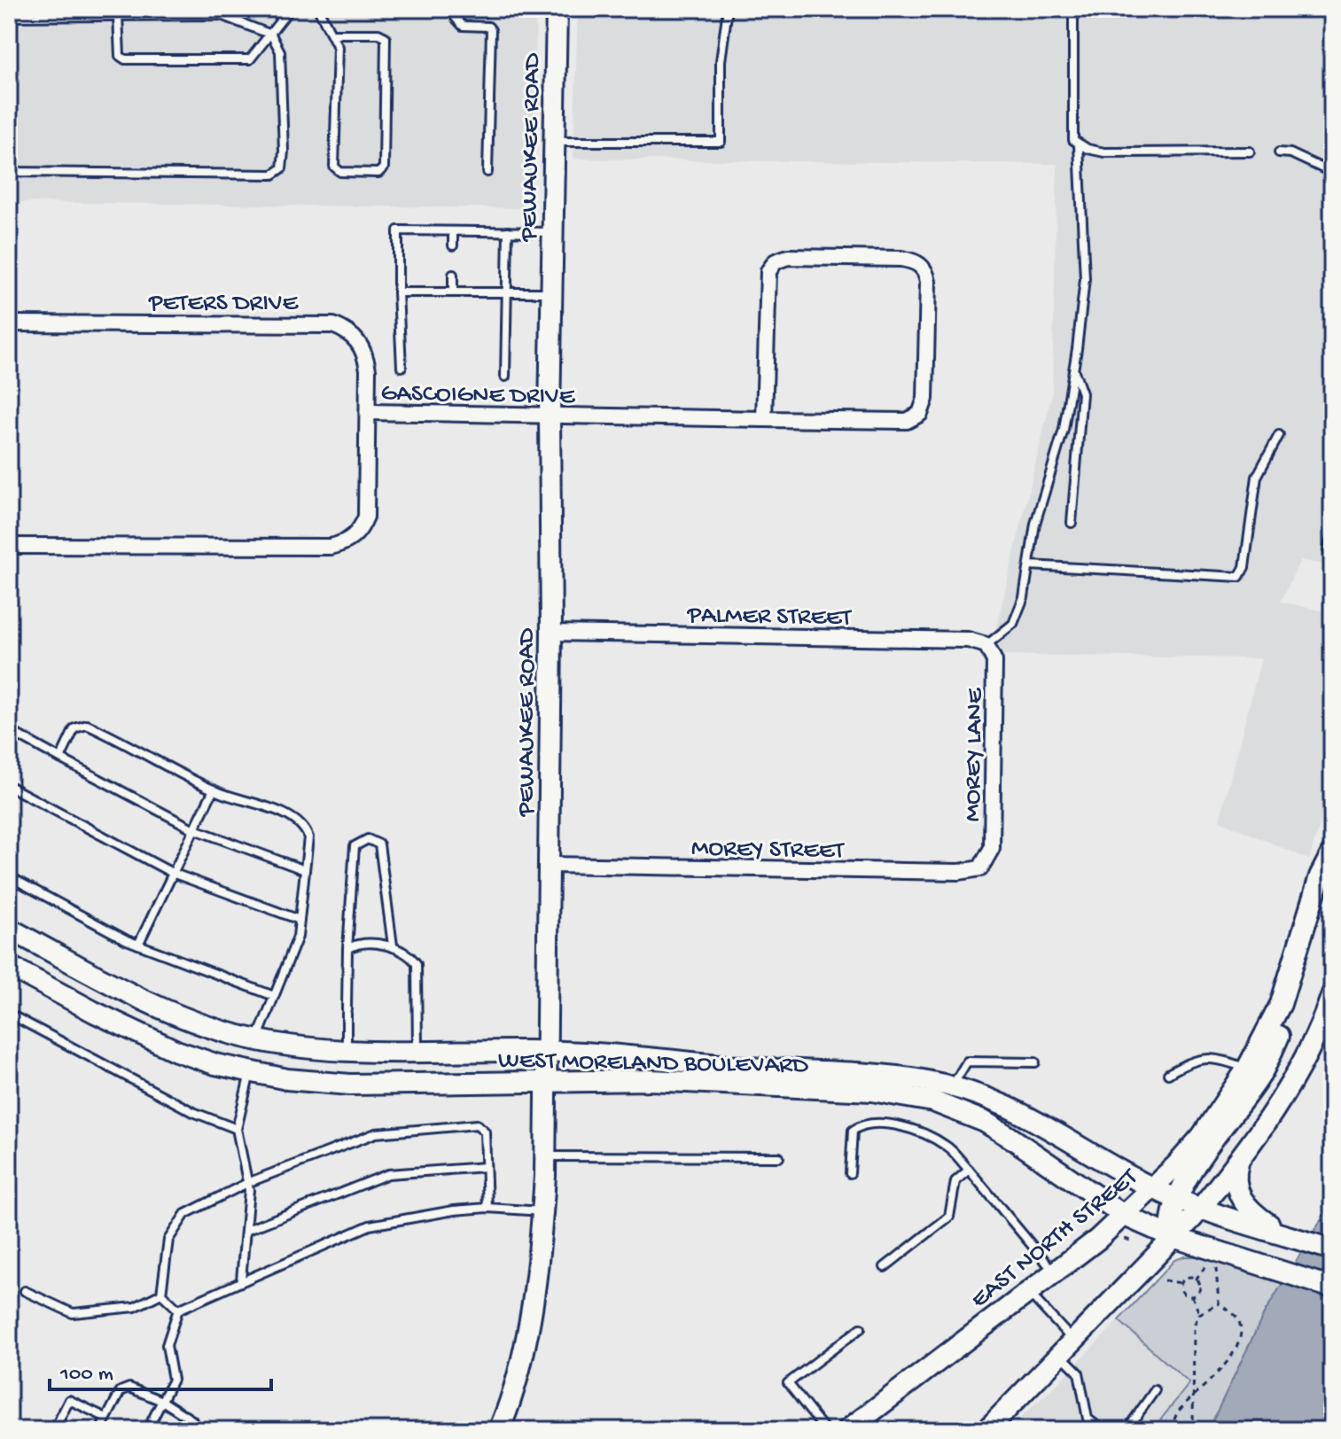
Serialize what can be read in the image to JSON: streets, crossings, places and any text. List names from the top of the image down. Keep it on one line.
{"streets":{"main road":["PEWAUKEE ROAD","WEST MORELAND BOULEVARD","EAST NORTH STREET"],"street":["PETERS DRIVE","GASCOIGNE DRIVE","PALMER STREET","MOREY LANE","MOREY STREET"]},"crossings":[["PEWAUKEE ROAD","GASCOIGNE DRIVE"],["PEWAUKEE ROAD","PALMER STREET"],["PEWAUKEE ROAD","MOREY STREET"],["PEWAUKEE ROAD","WEST MORELAND BOULEVARD"],["PETERS DRIVE","GASCOIGNE DRIVE"],["PALMER STREET","MOREY LANE"],["MOREY LANE","MOREY STREET"],["WEST MORELAND BOULEVARD","EAST NORTH STREET"]],"scale_bar":"100 m"}
